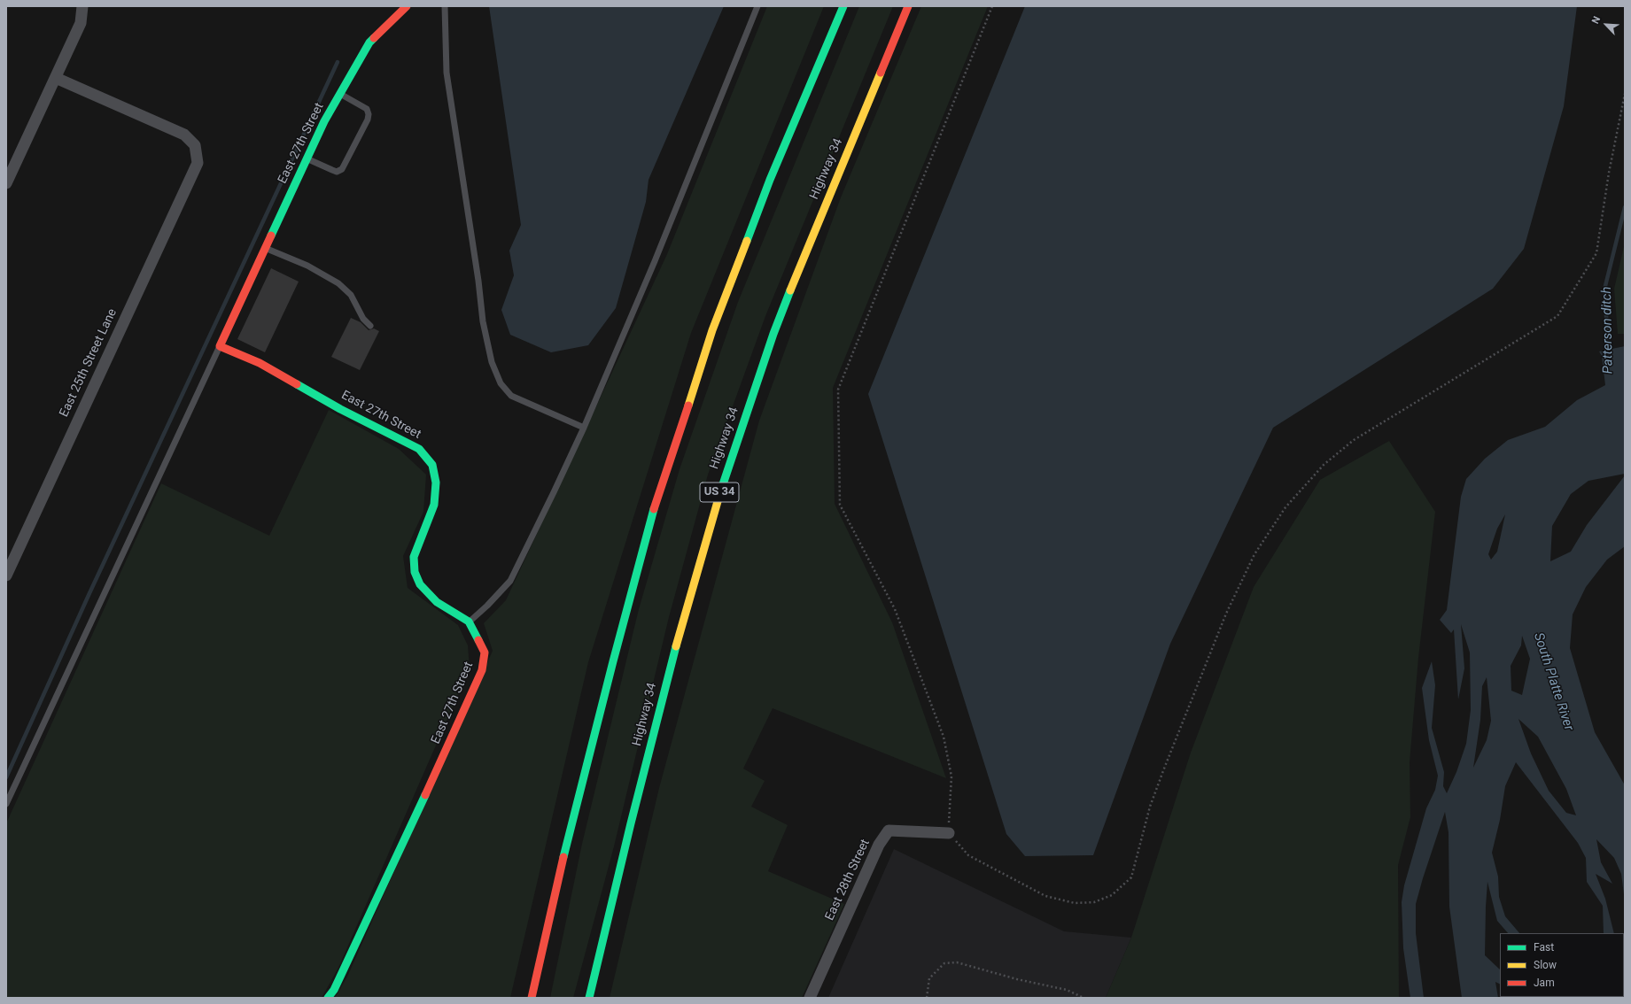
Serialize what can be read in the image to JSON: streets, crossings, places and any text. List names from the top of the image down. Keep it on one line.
{"streets":{"main road":["East 27th Street","Highway 34","US 34"],"street":["East 25th Street Lane","East 28th Street"]},"water":["Patterson ditch","South Platte River"],"legend":["Fast","Slow","Jam"],"north":"top left"}
